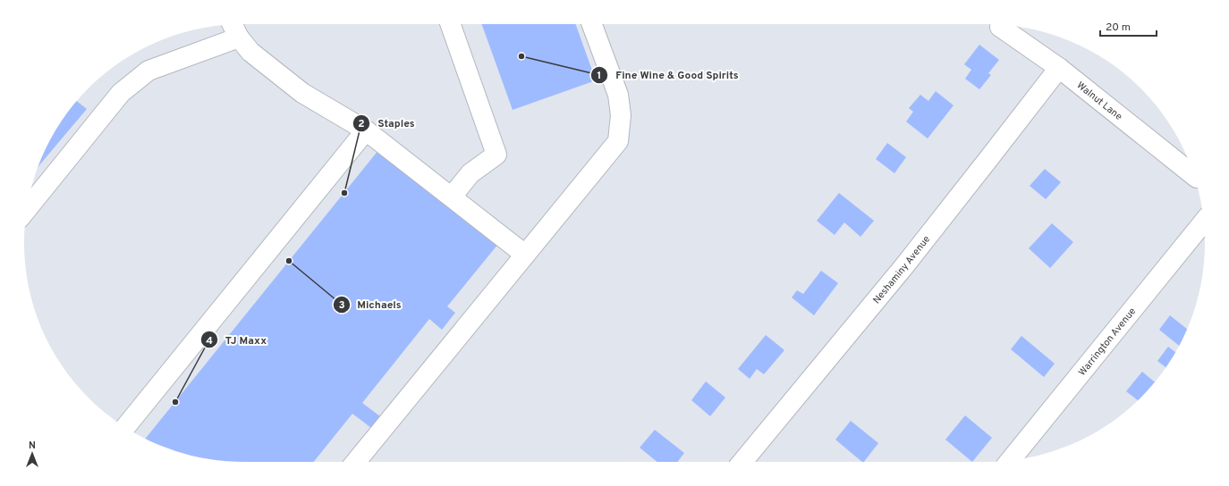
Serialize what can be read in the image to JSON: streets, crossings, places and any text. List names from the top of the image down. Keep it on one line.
{"streets":{"street":["Walnut Lane","Neshaminy Avenue","Warrington Avenue"]},"crossings":[["Walnut Lane","Neshaminy Avenue"]],"places":["Fine Wine & Good Spirits","Staples","Michaels","TJ Maxx"],"scale_bar":"20 m","north":"top"}
